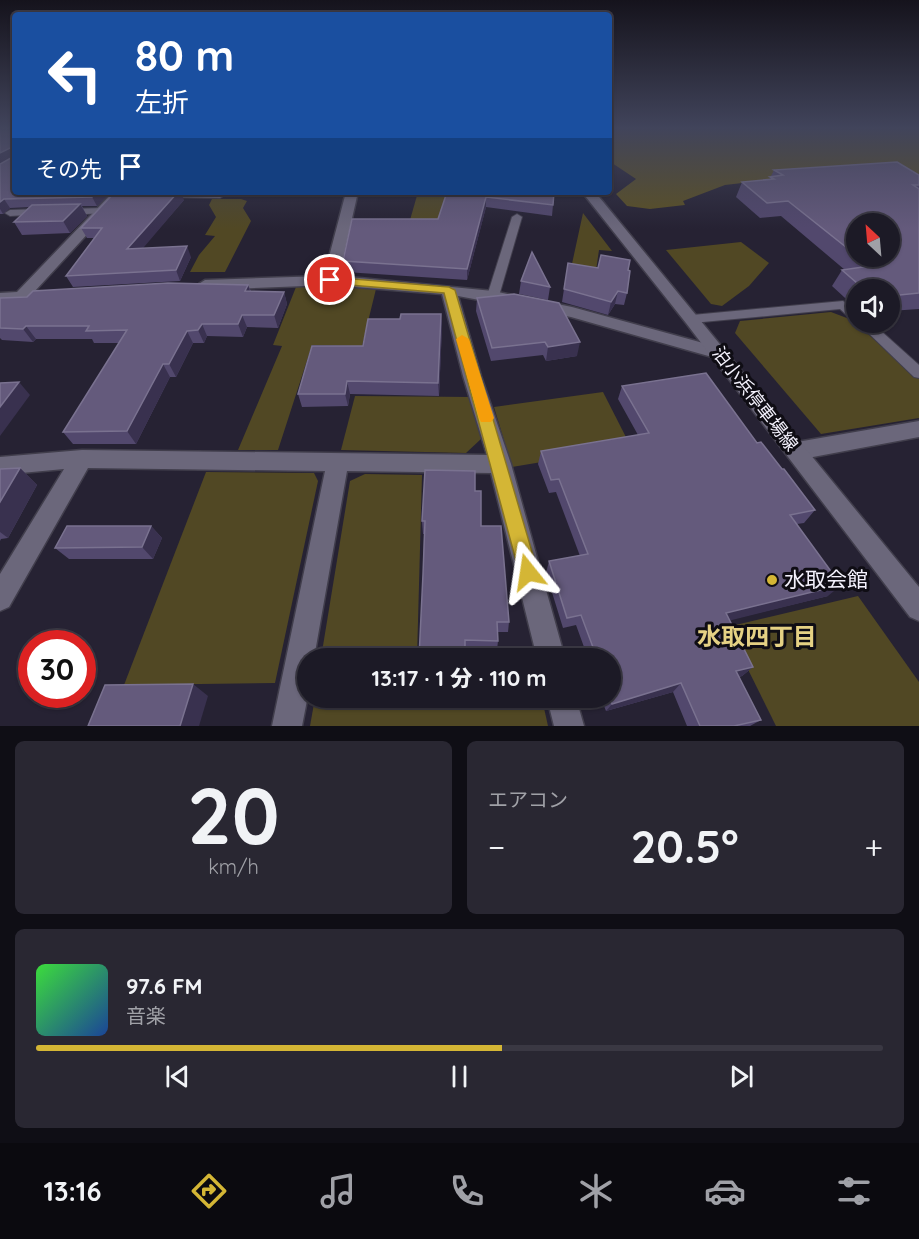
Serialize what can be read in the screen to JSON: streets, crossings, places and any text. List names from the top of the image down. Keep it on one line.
{"streets":{"street":["泊小浜停車場線"]},"districts":["水取四丁目"],"places":["水取会館"],"north":"top left","page":{"turn":["80 m","左折"],"then":"その先","limit":"30","trip":"13:17 · 1 分 · 110 m","tile":[["20","km/h"],"エアコン"],"heat":["−","20.5°","+"],"song":["97.6 FM","音楽"],"tabs":"13:16"}}
